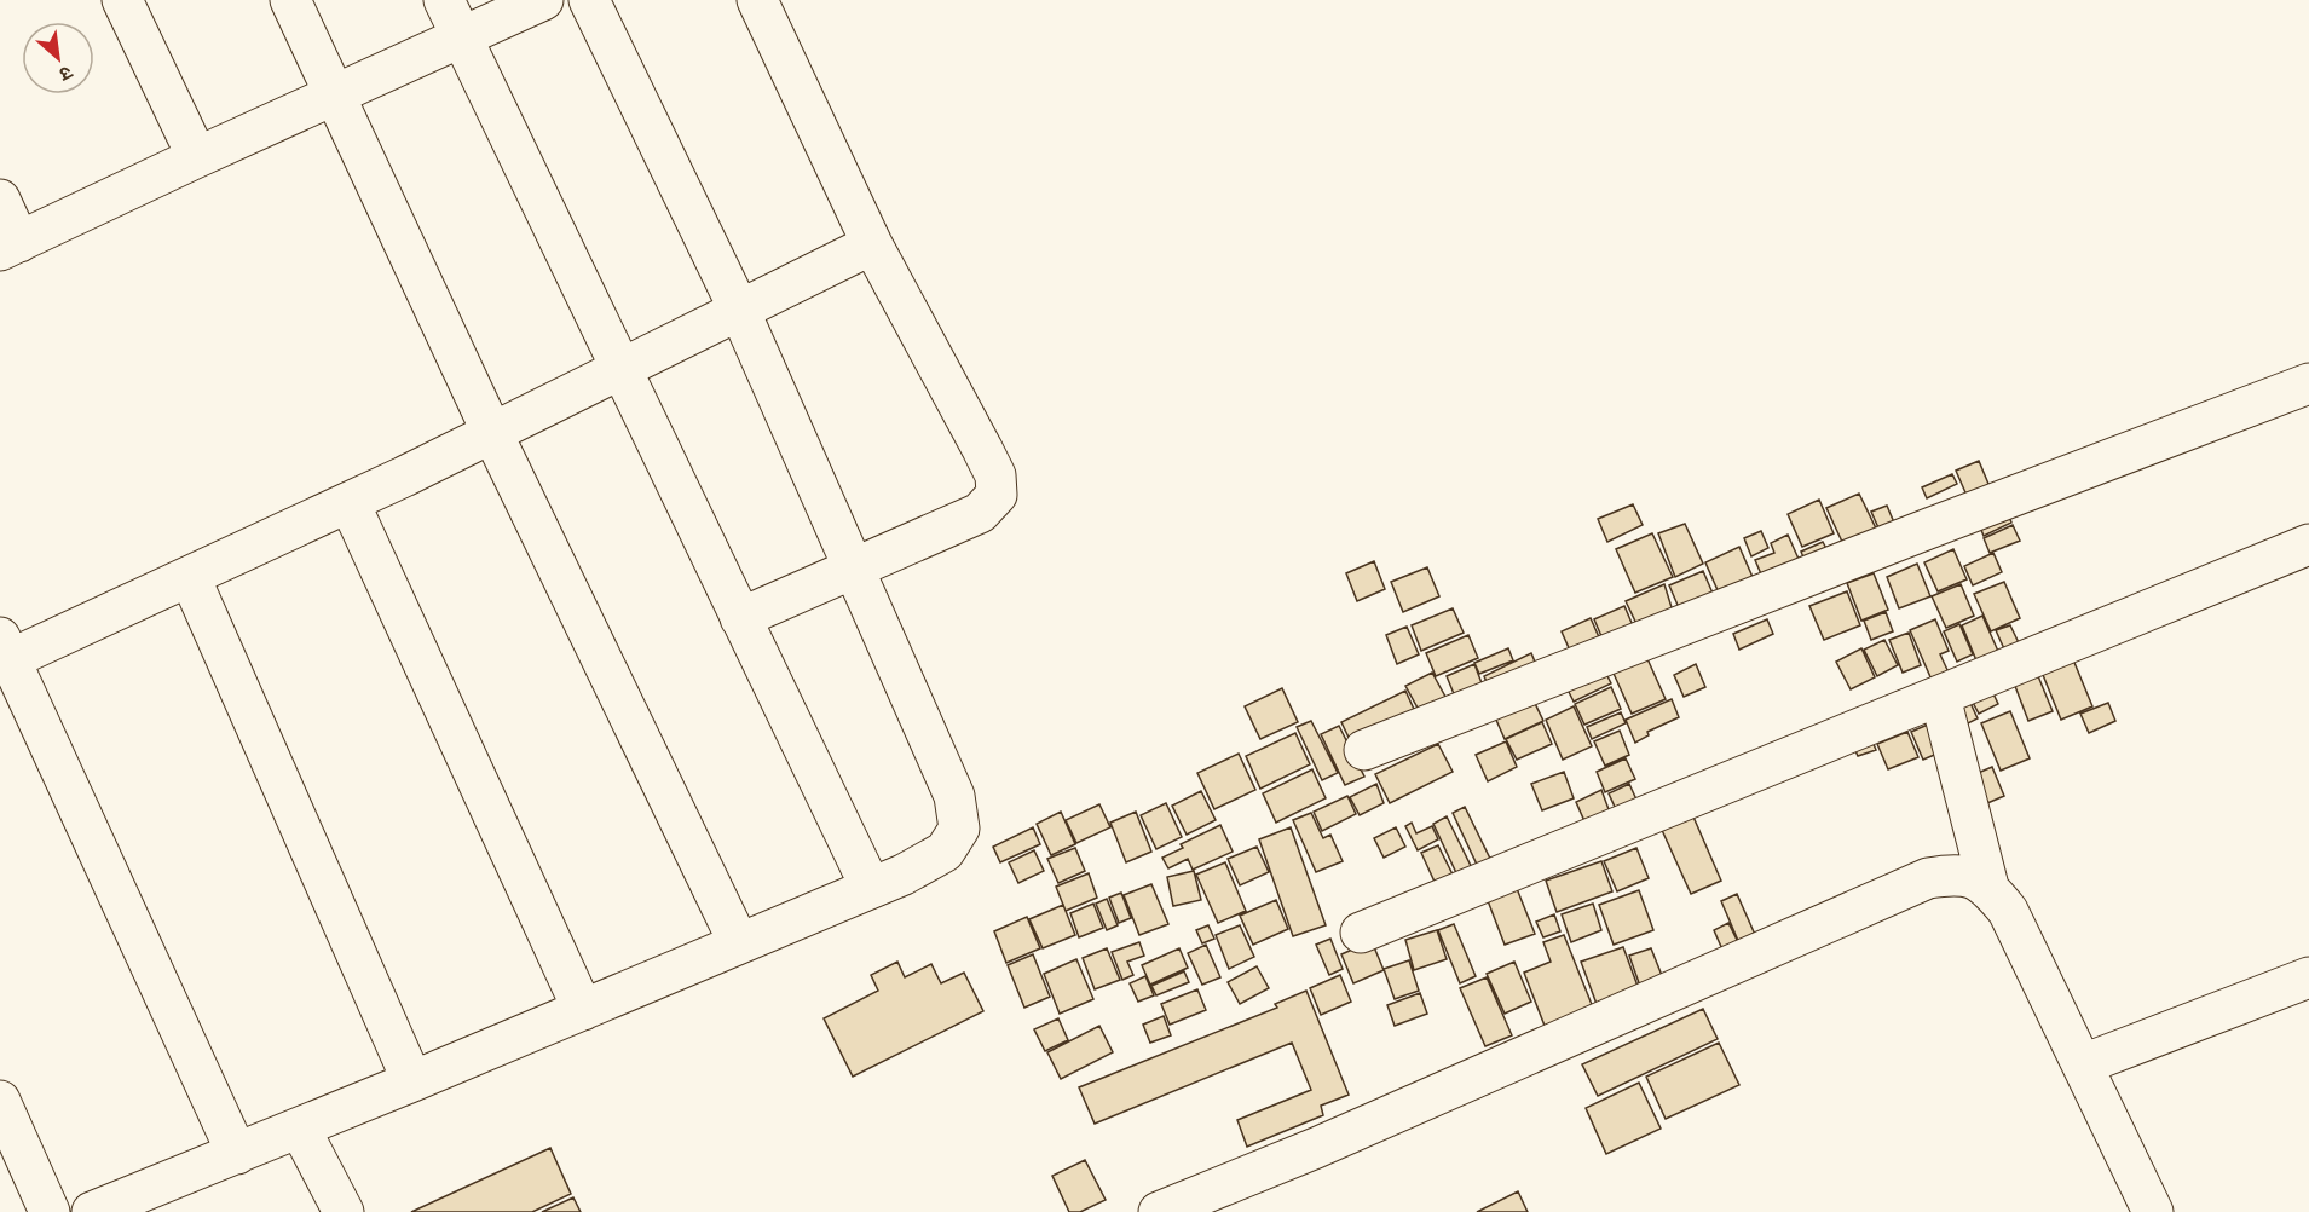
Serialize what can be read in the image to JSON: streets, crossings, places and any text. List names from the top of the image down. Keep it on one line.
{"north":"bottom right"}
